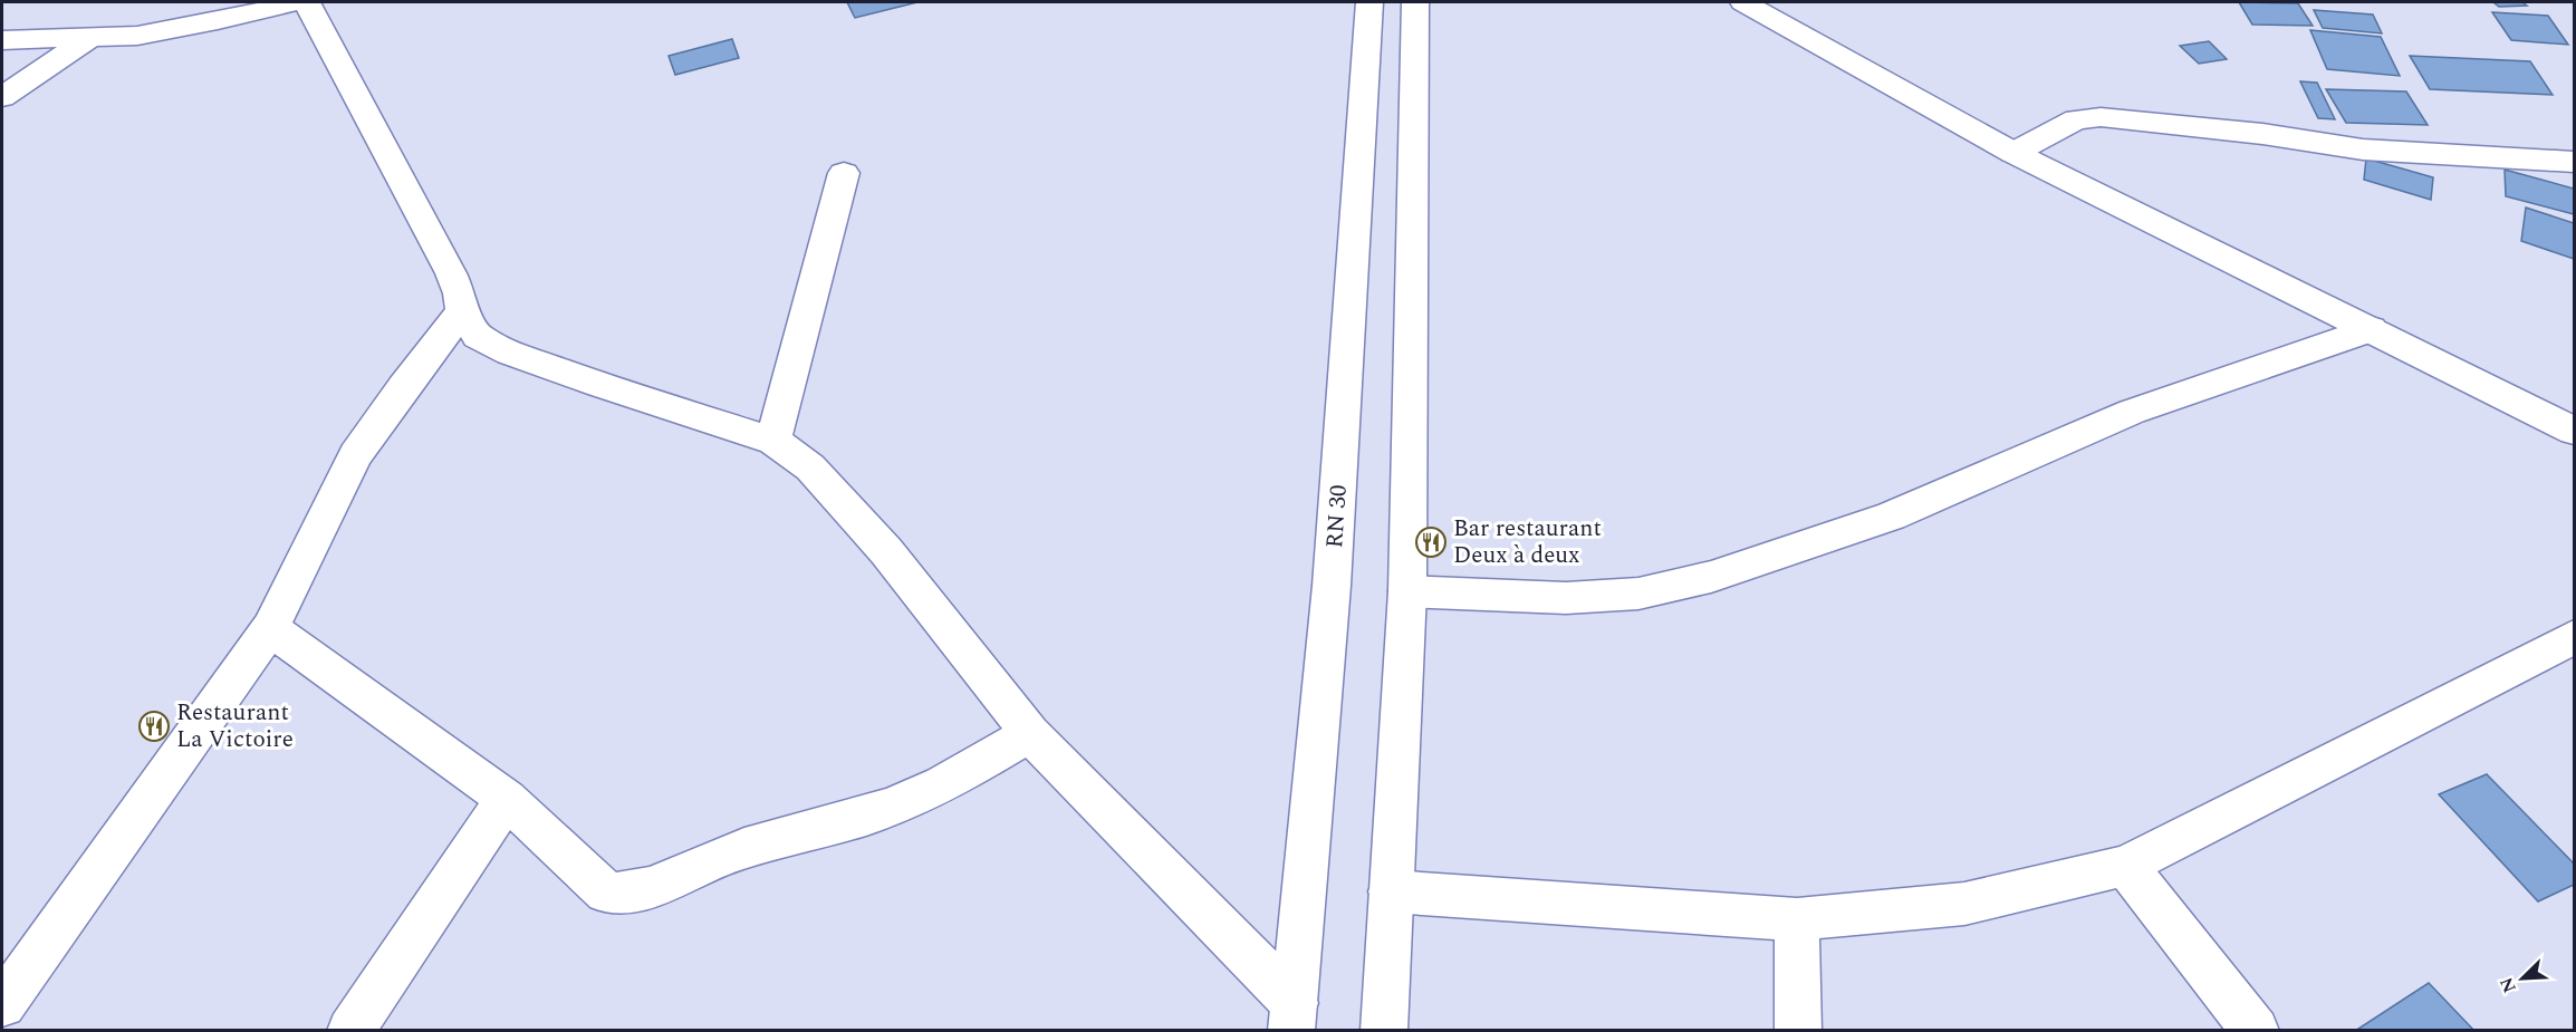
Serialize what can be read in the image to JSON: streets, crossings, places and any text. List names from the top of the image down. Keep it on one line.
{"streets":{"street":["RN 30"]},"places":{"restaurant":["Bar restaurant Deux à deux","Restaurant La Victoire"]},"north":"bottom left"}
